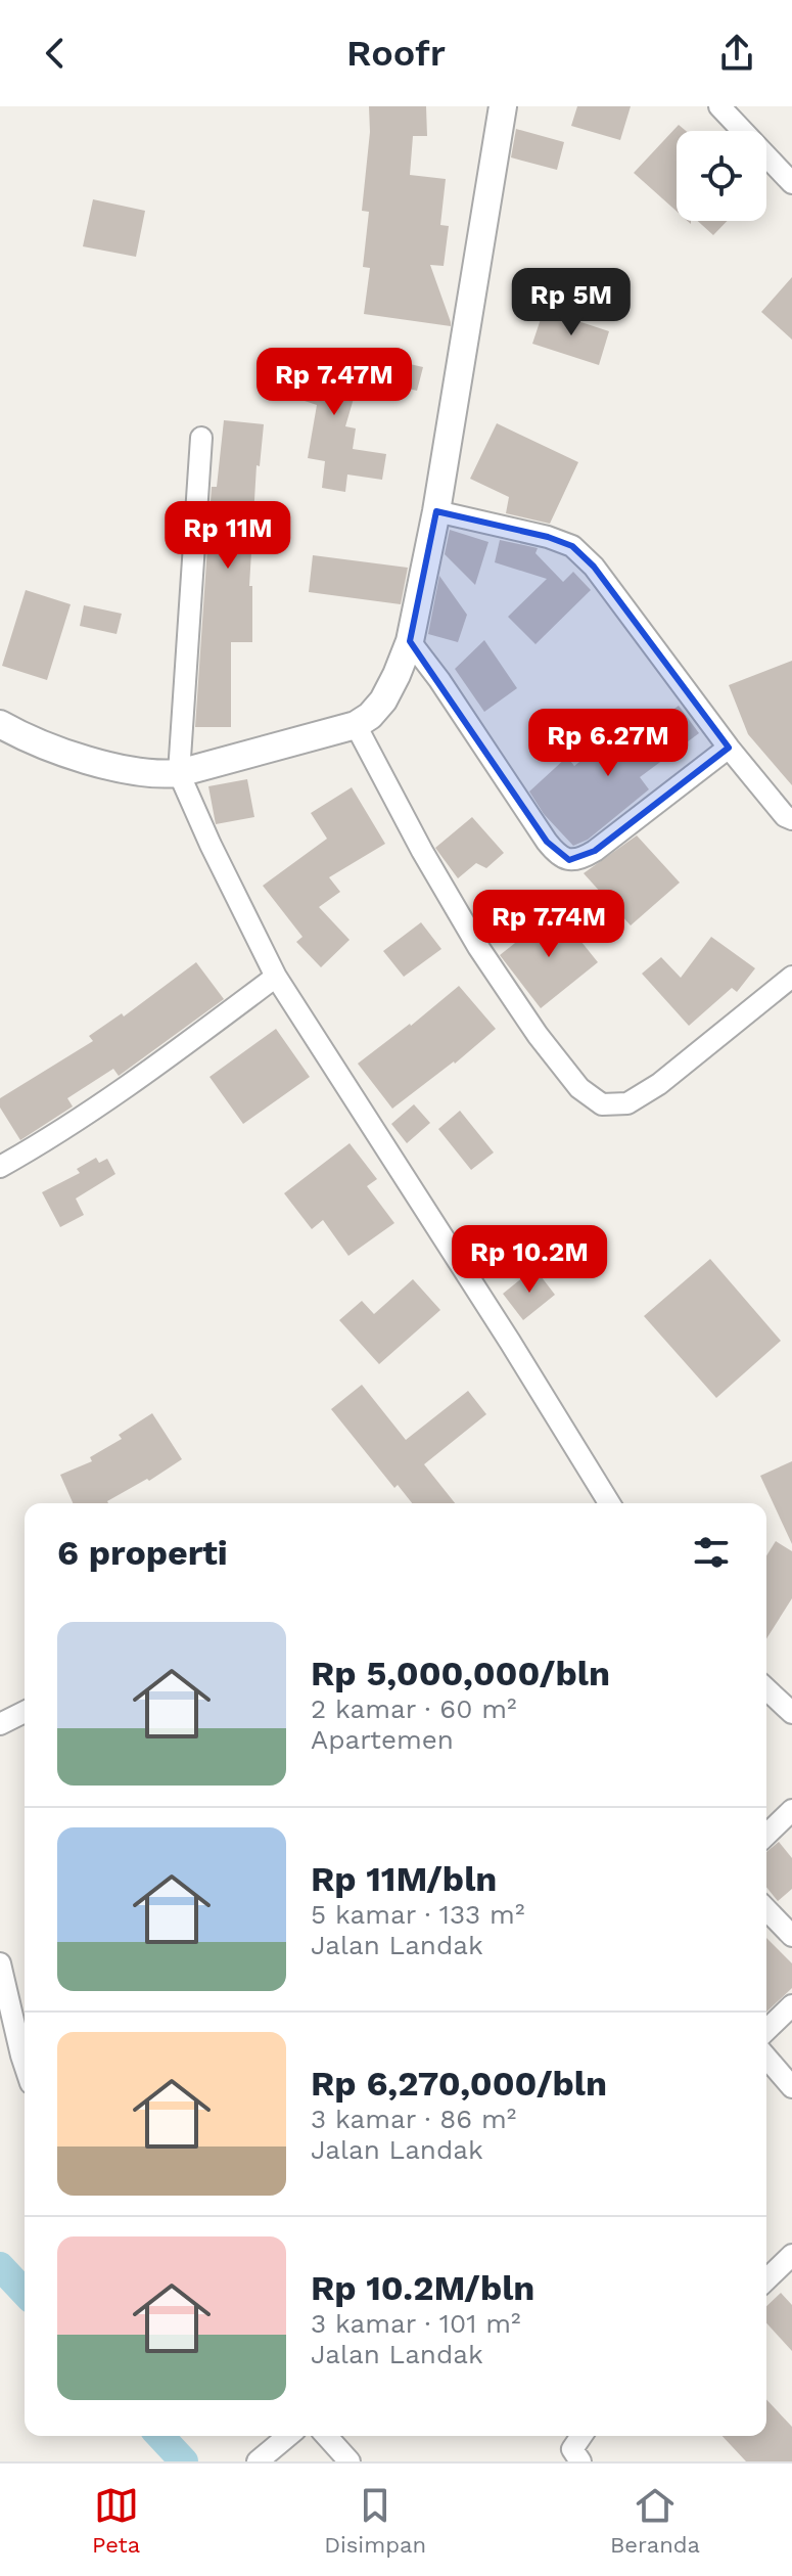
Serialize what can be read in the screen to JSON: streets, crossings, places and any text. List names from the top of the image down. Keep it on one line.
{"page":{"header":"Roofr","price":["Rp 5M","Rp 7.47M","Rp 11M","Rp 6.27M","Rp 7.74M","Rp 10.2M"],"heading":"6 properti","list":[{"name":"Rp 5,000,000/bln","note":"2 kamar · 60 m² · Apartemen"},{"name":"Rp 11M/bln","note":"5 kamar · 133 m² · Jalan Landak"},{"name":"Rp 6,270,000/bln","note":"3 kamar · 86 m² · Jalan Landak"},{"name":"Rp 10.2M/bln","note":"3 kamar · 101 m² · Jalan Landak"}],"tabs":["Peta","Disimpan","Beranda"]}}
